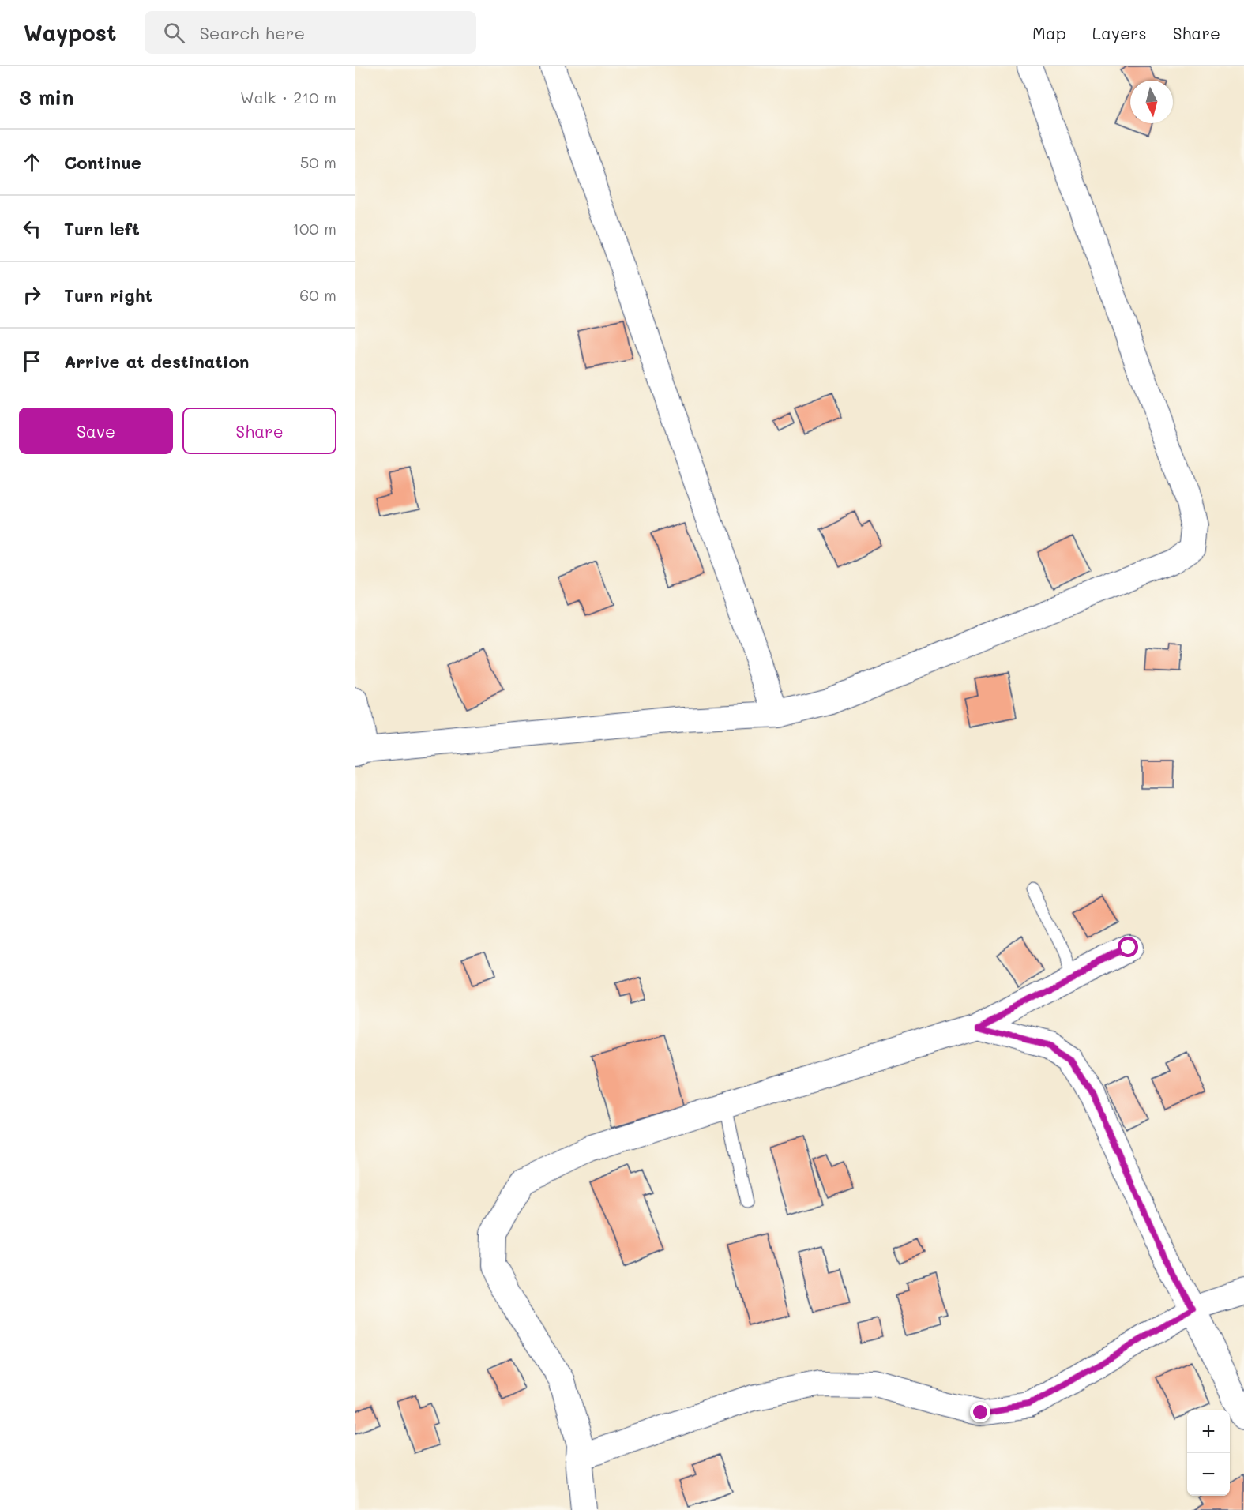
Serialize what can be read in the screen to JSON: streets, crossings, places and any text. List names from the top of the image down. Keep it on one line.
{"north":"bottom","page":{"header":"Waypost","search":"Search here","nav":["Map","Layers","Share"],"heading":["3 min","Walk · 210 m"],"list":[["Continue","50 m"],["Turn left","100 m"],["Turn right","60 m"],"Arrive at destination"],"buttons":["Save","Share"],"map_buttons":["+","−"]}}
